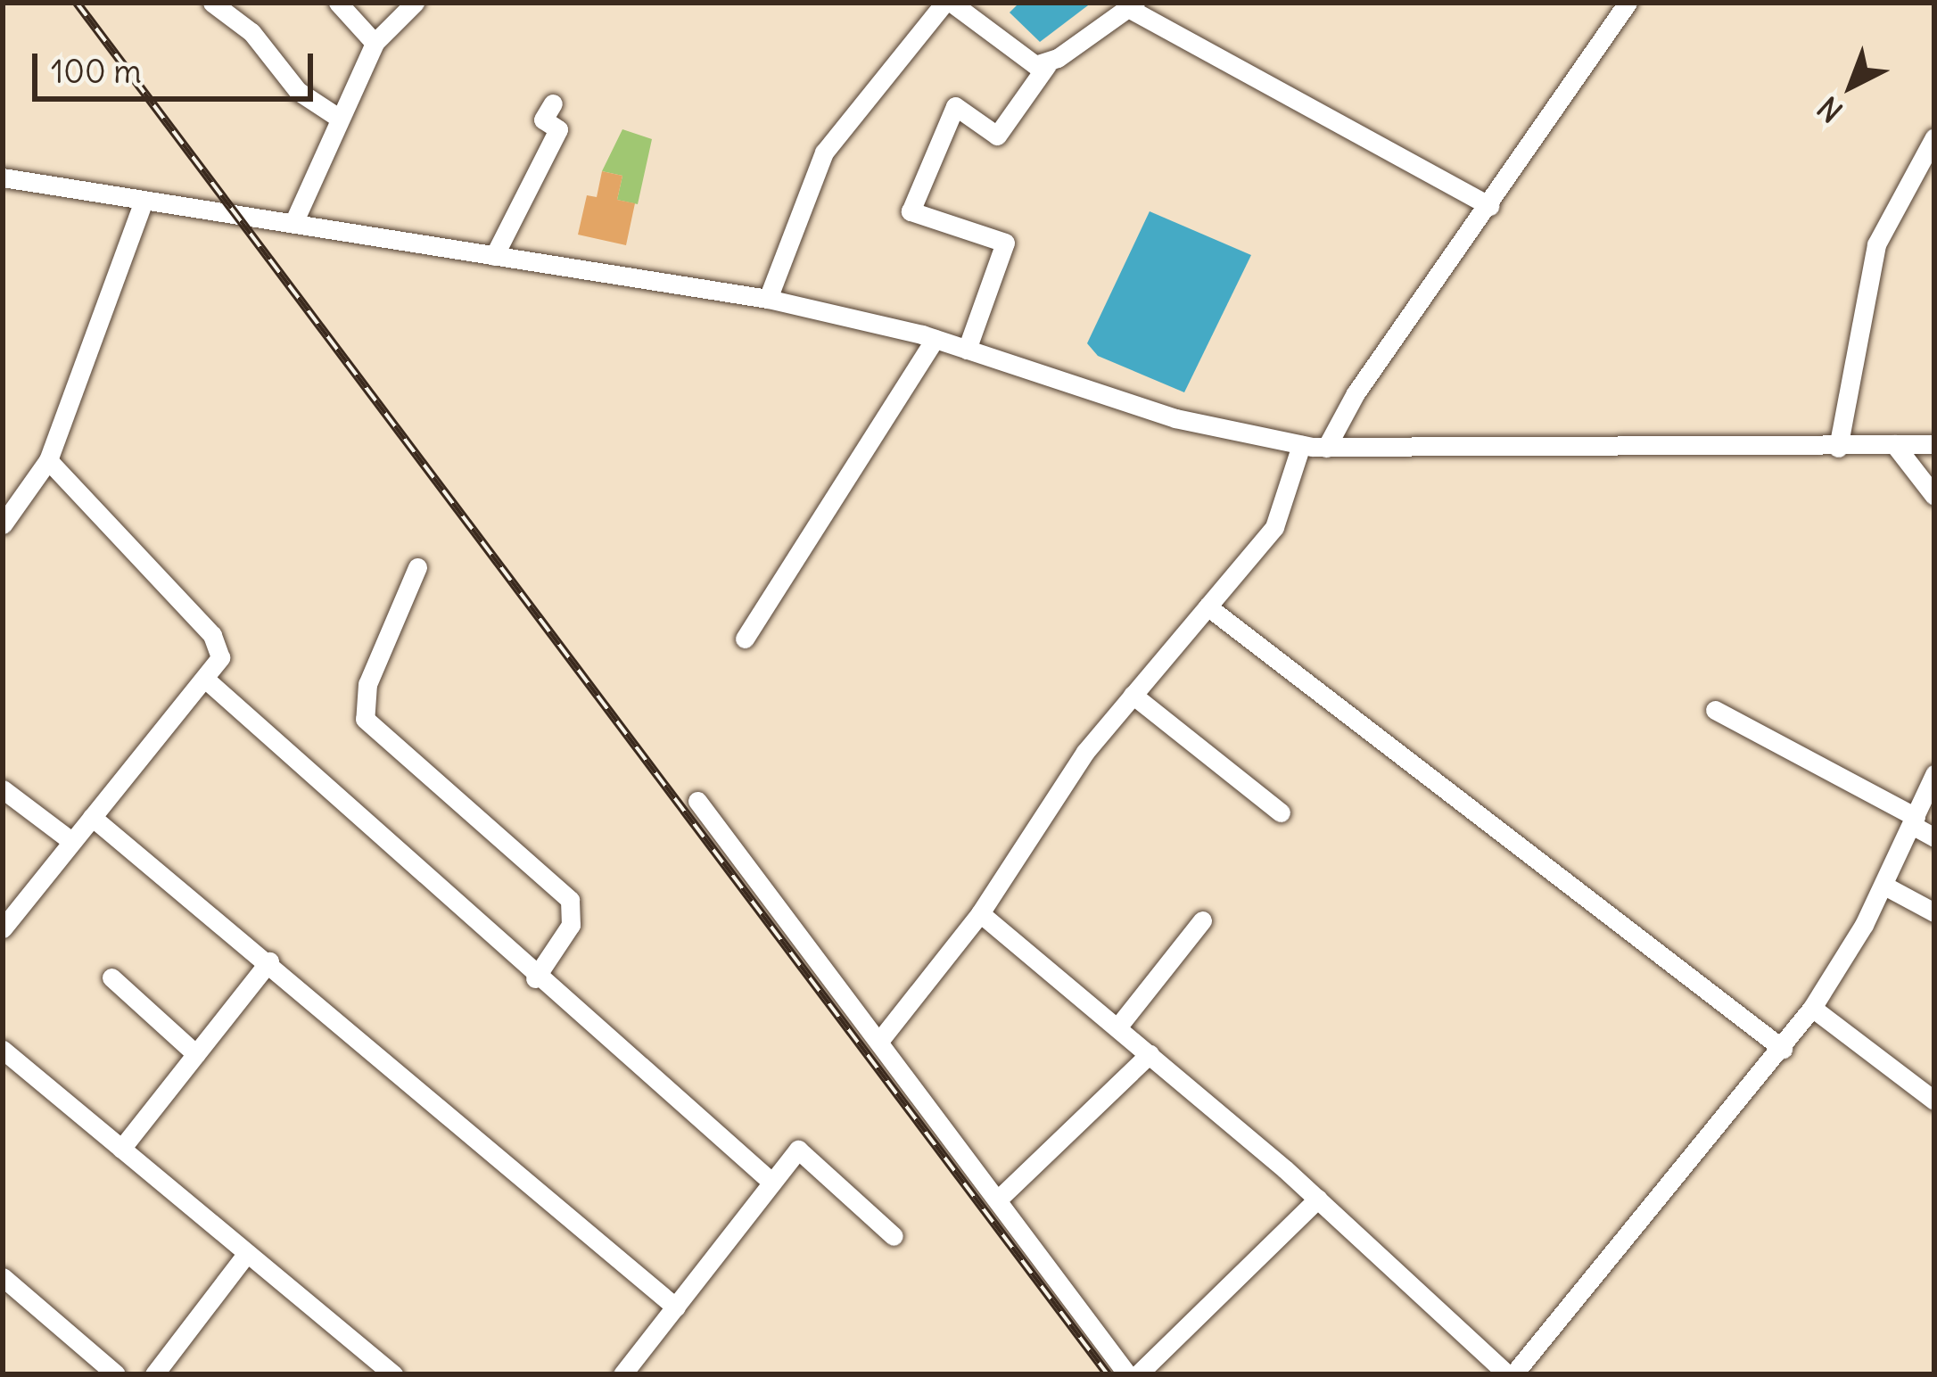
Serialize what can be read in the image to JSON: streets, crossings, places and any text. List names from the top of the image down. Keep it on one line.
{"scale_bar":"100 m","north":"bottom left"}
